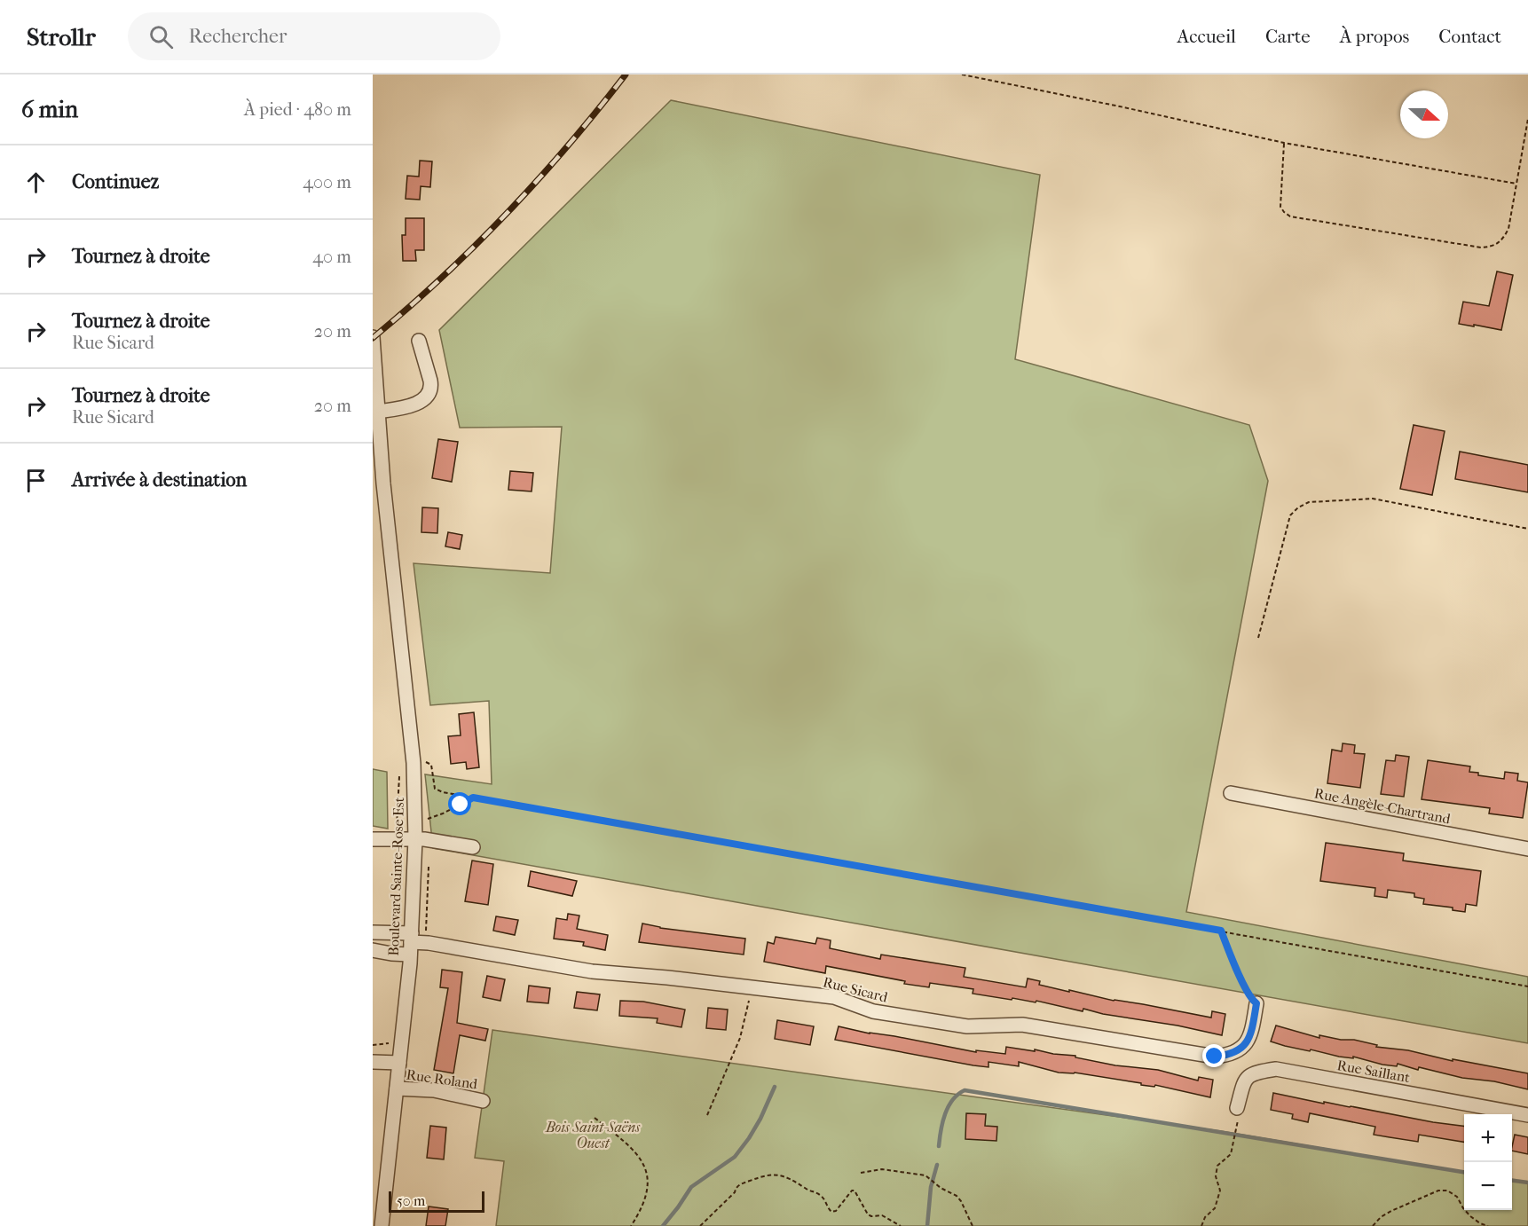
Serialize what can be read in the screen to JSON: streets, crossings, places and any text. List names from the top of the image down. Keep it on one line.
{"streets":{"street":["Rue Angèle-Chartrand","Boulevard Sainte-Rose Est","Rue Sicard","Rue Saillant","Rue Roland"]},"crossings":[["Boulevard Sainte-Rose Est","Rue Sicard"],["Boulevard Sainte-Rose Est","Rue Roland"]],"parks":["Bois Saint-Saëns Ouest"],"scale_bar":"50 m","north":"right","page":{"header":"Strollr","search":"Rechercher","nav":["Accueil","Carte","À propos","Contact"],"heading":["6 min","À pied · 480 m"],"list":[["Continuez","400 m"],["Tournez à droite","40 m"],["Tournez à droite","Rue Sicard","20 m"],["Tournez à droite","Rue Sicard","20 m"],"Arrivée à destination"],"map_buttons":["+","−"],"scale":"50 m"}}
